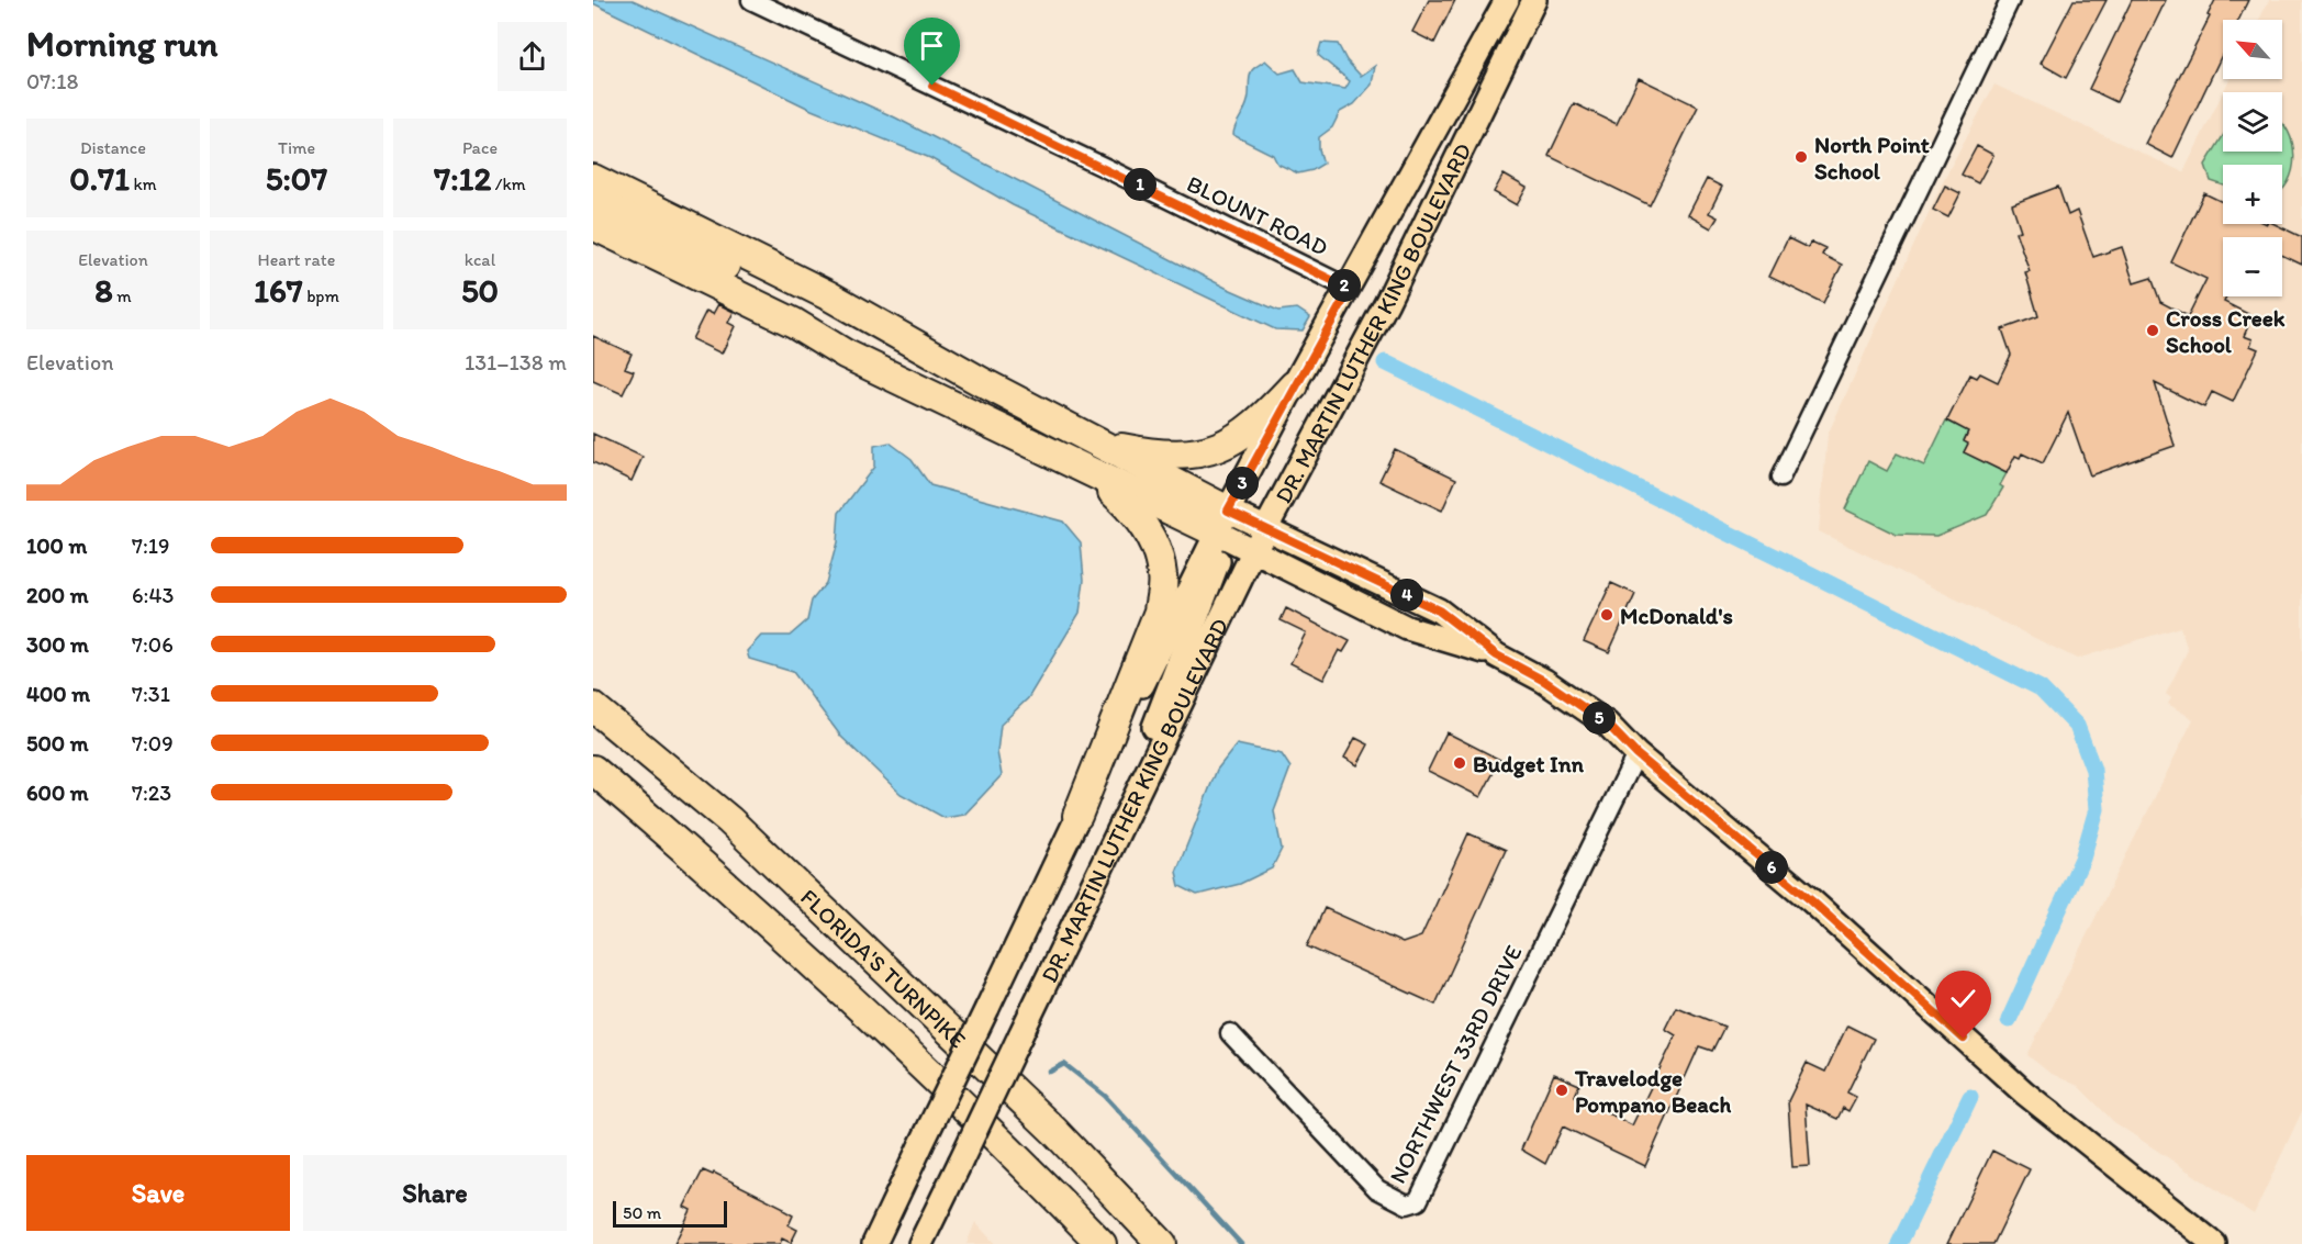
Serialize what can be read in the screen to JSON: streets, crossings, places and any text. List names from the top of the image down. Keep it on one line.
{"streets":{"highway":["FLORIDA'S TURNPIKE"],"main road":["DR. MARTIN LUTHER KING BOULEVARD"],"street":["BLOUNT ROAD","NORTHWEST 33RD DRIVE"]},"crossings":[["BLOUNT ROAD","DR. MARTIN LUTHER KING BOULEVARD"]],"places":["North Point School","Cross Creek School","McDonald's","Budget Inn","Travelodge Pompano Beach"],"scale_bar":"50 m","north":"top left","page":{"heading":["Morning run","07:18"],"map_buttons":["+","−"],"stats":[["Distance","0.71 km"],["Time","5:07"],["Pace","7:12 /km"],["Elevation","8 m"],["Heart rate","167 bpm"],["kcal","50"]],"pins":["1","2","3","4","5","6"],"chart":["Elevation","131–138 m"],"list":[{"name":"100 m","note":"7:19"},{"name":"200 m","note":"6:43"},{"name":"300 m","note":"7:06"},{"name":"400 m","note":"7:31"},{"name":"500 m","note":"7:09"},{"name":"600 m","note":"7:23"}],"buttons":["Save","Share"],"scale":"50 m"}}
